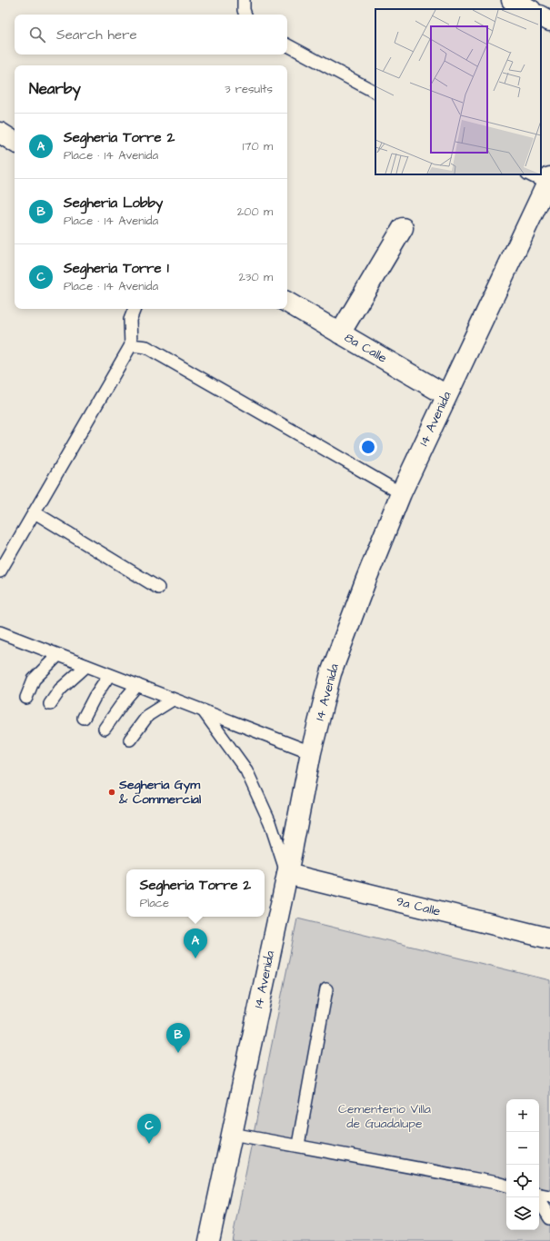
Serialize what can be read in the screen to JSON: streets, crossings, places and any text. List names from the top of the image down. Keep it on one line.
{"streets":{"street":["8a Calle","14 Avenida","9a Calle"]},"crossings":[["8a Calle","14 Avenida"],["14 Avenida","9a Calle"]],"parks":["Cementerio Villa de Guadalupe"],"places":["Segheria Gym & Commercial"],"page":{"search":"Search here","heading":["Nearby","3 results"],"list":[{"mark":"A","name":"Segheria Torre 2","note":"Place · 14 Avenida","value":"170 m"},{"mark":"B","name":"Segheria Lobby","note":"Place · 14 Avenida","value":"200 m"},{"mark":"C","name":"Segheria Torre 1","note":"Place · 14 Avenida","value":"230 m"}],"popup":["Segheria Torre 2","Place"],"pins":["A","B","C"],"map_buttons":["+","−"]}}
